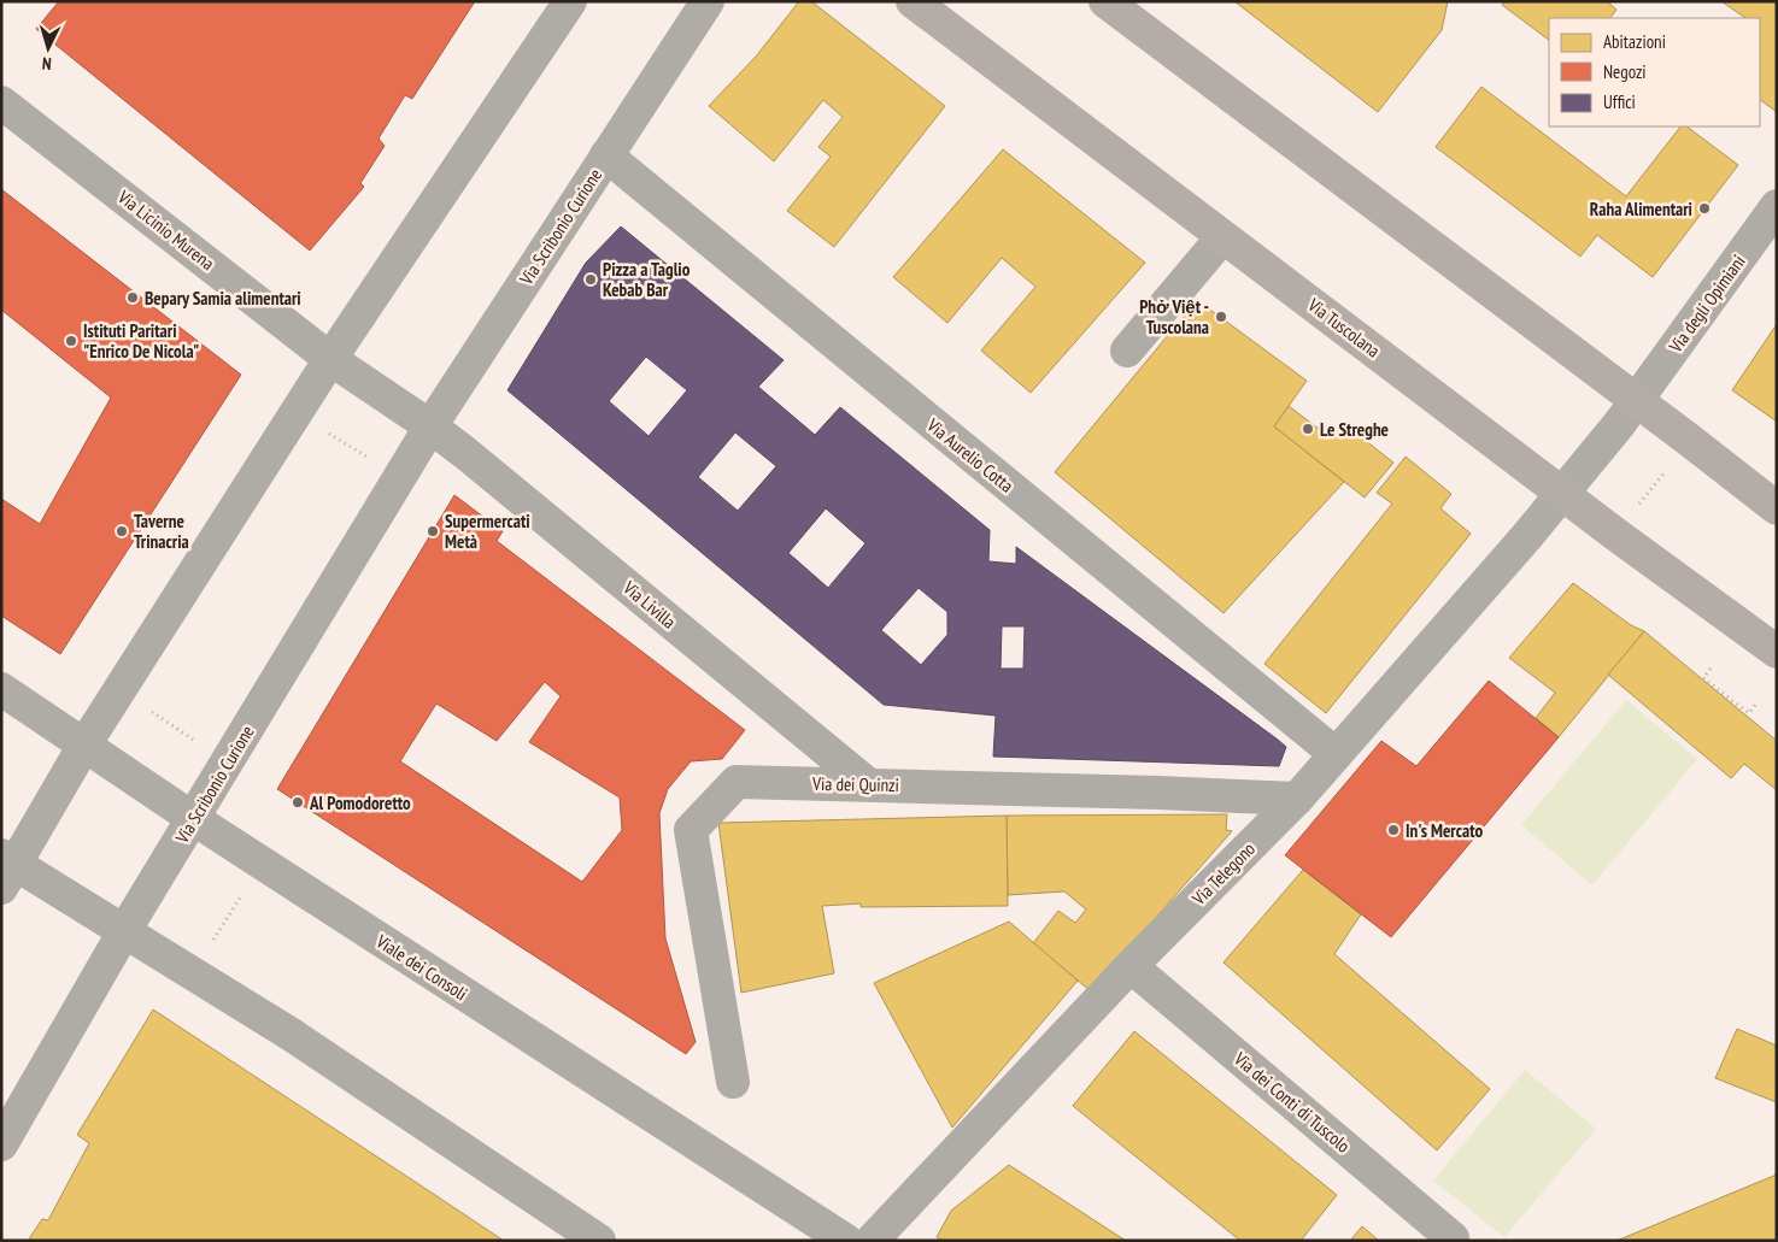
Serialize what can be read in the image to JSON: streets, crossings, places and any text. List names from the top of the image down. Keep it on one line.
{"streets":{"main road":["Via Tuscolana"],"street":["Via Scribonio Curione","Via Licinio Murena","Via degli Opimiani","Via Aurelio Cotta","Via Livilla","Via dei Quinzi","Via Telegono","Viale dei Consoli","Via dei Conti di Tuscolo"]},"crossings":[["Via Scribonio Curione","Via Aurelio Cotta"],["Via Scribonio Curione","Via Livilla"],["Via Scribonio Curione","Viale dei Consoli"],["Via degli Opimiani","Via Tuscolana"],["Via degli Opimiani","Via Telegono"],["Via Tuscolana","Via Telegono"],["Via Aurelio Cotta","Via Telegono"],["Via Livilla","Via dei Quinzi"],["Via dei Quinzi","Via Telegono"],["Via Telegono","Via dei Conti di Tuscolo"]],"places":["Raha Alimentari","Pizza a Taglio Kebab Bar","Bepary Samia alimentari","Phở Việt - Tuscolana","Istituti Paritari \"Enrico De Nicola\"","Le Streghe","Taverne Trinacria","Supermercati Metà","Al Pomodoretto","In's Mercato"],"legend":["Abitazioni","Negozi","Uffici"],"north":"bottom"}
